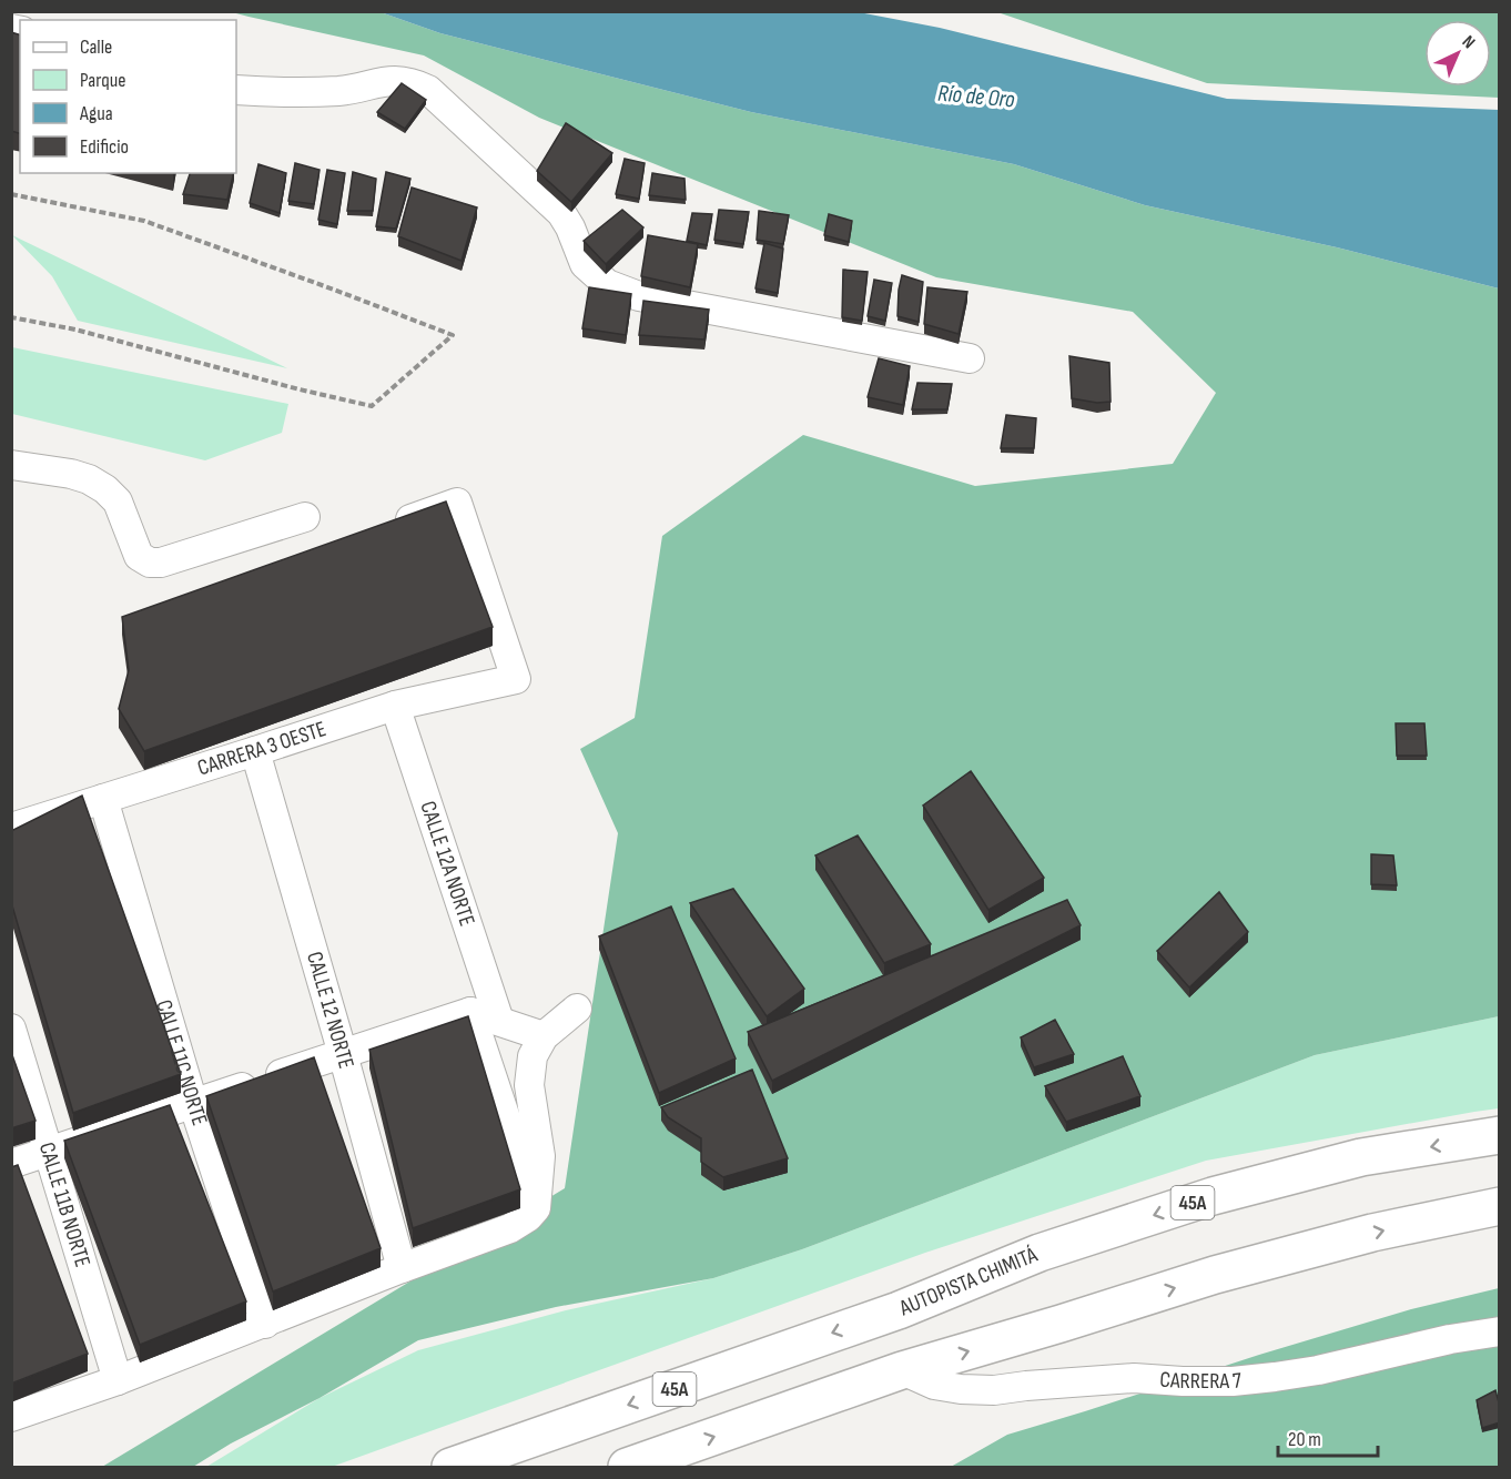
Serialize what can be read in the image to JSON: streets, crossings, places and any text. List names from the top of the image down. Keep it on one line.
{"streets":{"highway":["45A","AUTOPISTA CHIMITÁ"],"street":["CARRERA 3 OESTE","CALLE 12A NORTE","CALLE 12 NORTE","CALLE 11C NORTE","CALLE 11B NORTE","CARRERA 7"]},"crossings":[["CARRERA 3 OESTE","CALLE 12A NORTE"],["CARRERA 3 OESTE","CALLE 12 NORTE"],["CARRERA 3 OESTE","CALLE 11C NORTE"]],"water":["Río de Oro"],"legend":["Calle","Parque","Agua","Edificio"],"scale_bar":"20 m","north":"top right"}
